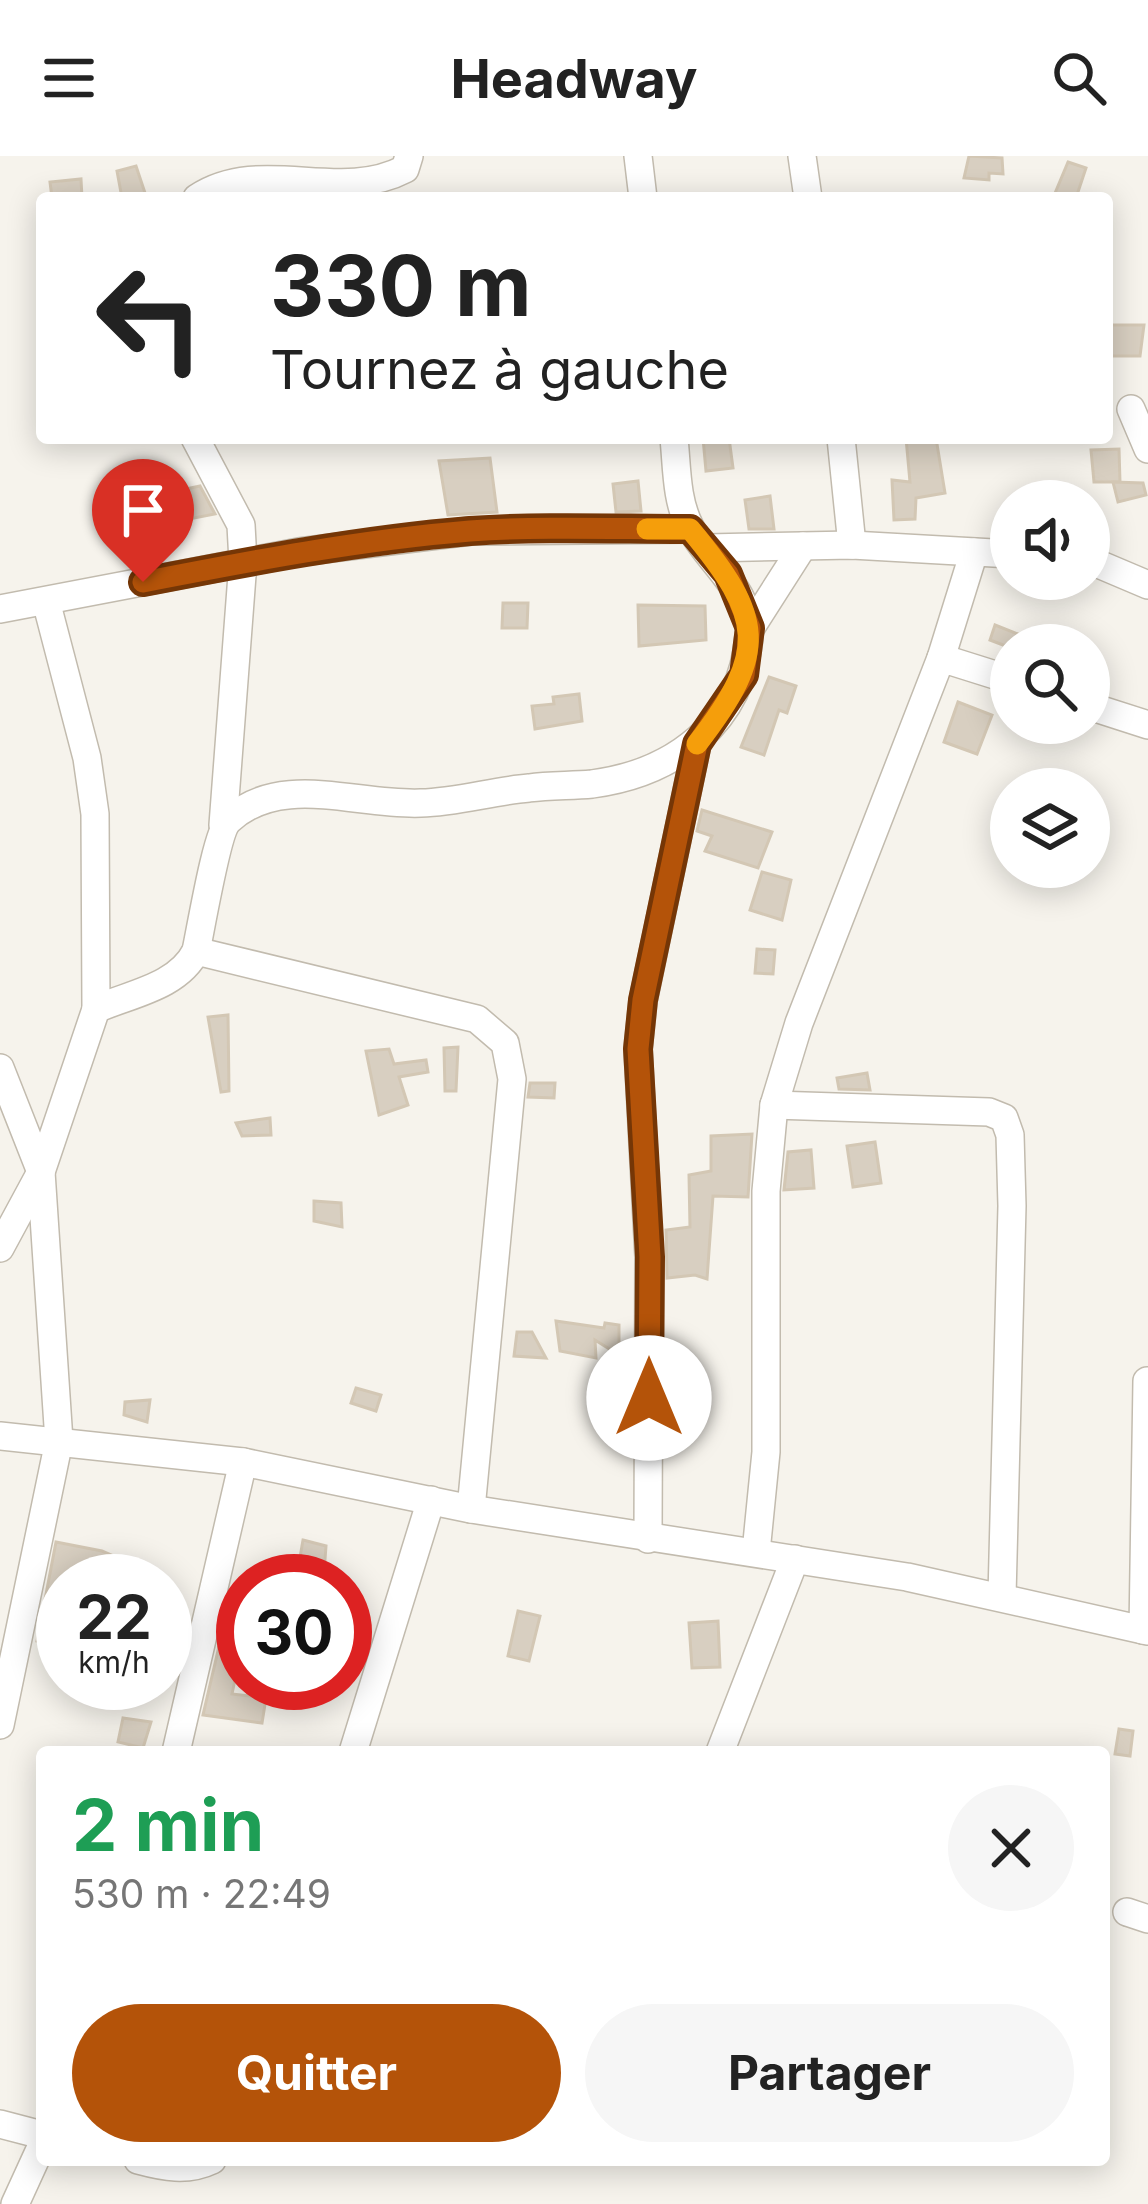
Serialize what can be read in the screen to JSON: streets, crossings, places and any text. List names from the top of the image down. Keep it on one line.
{"page":{"header":"Headway","turn":["330 m","Tournez à gauche"],"speed":"22 km/h","limit":"30","heading":["2 min","530 m · 22:49"],"buttons":["Quitter","Partager"]}}
